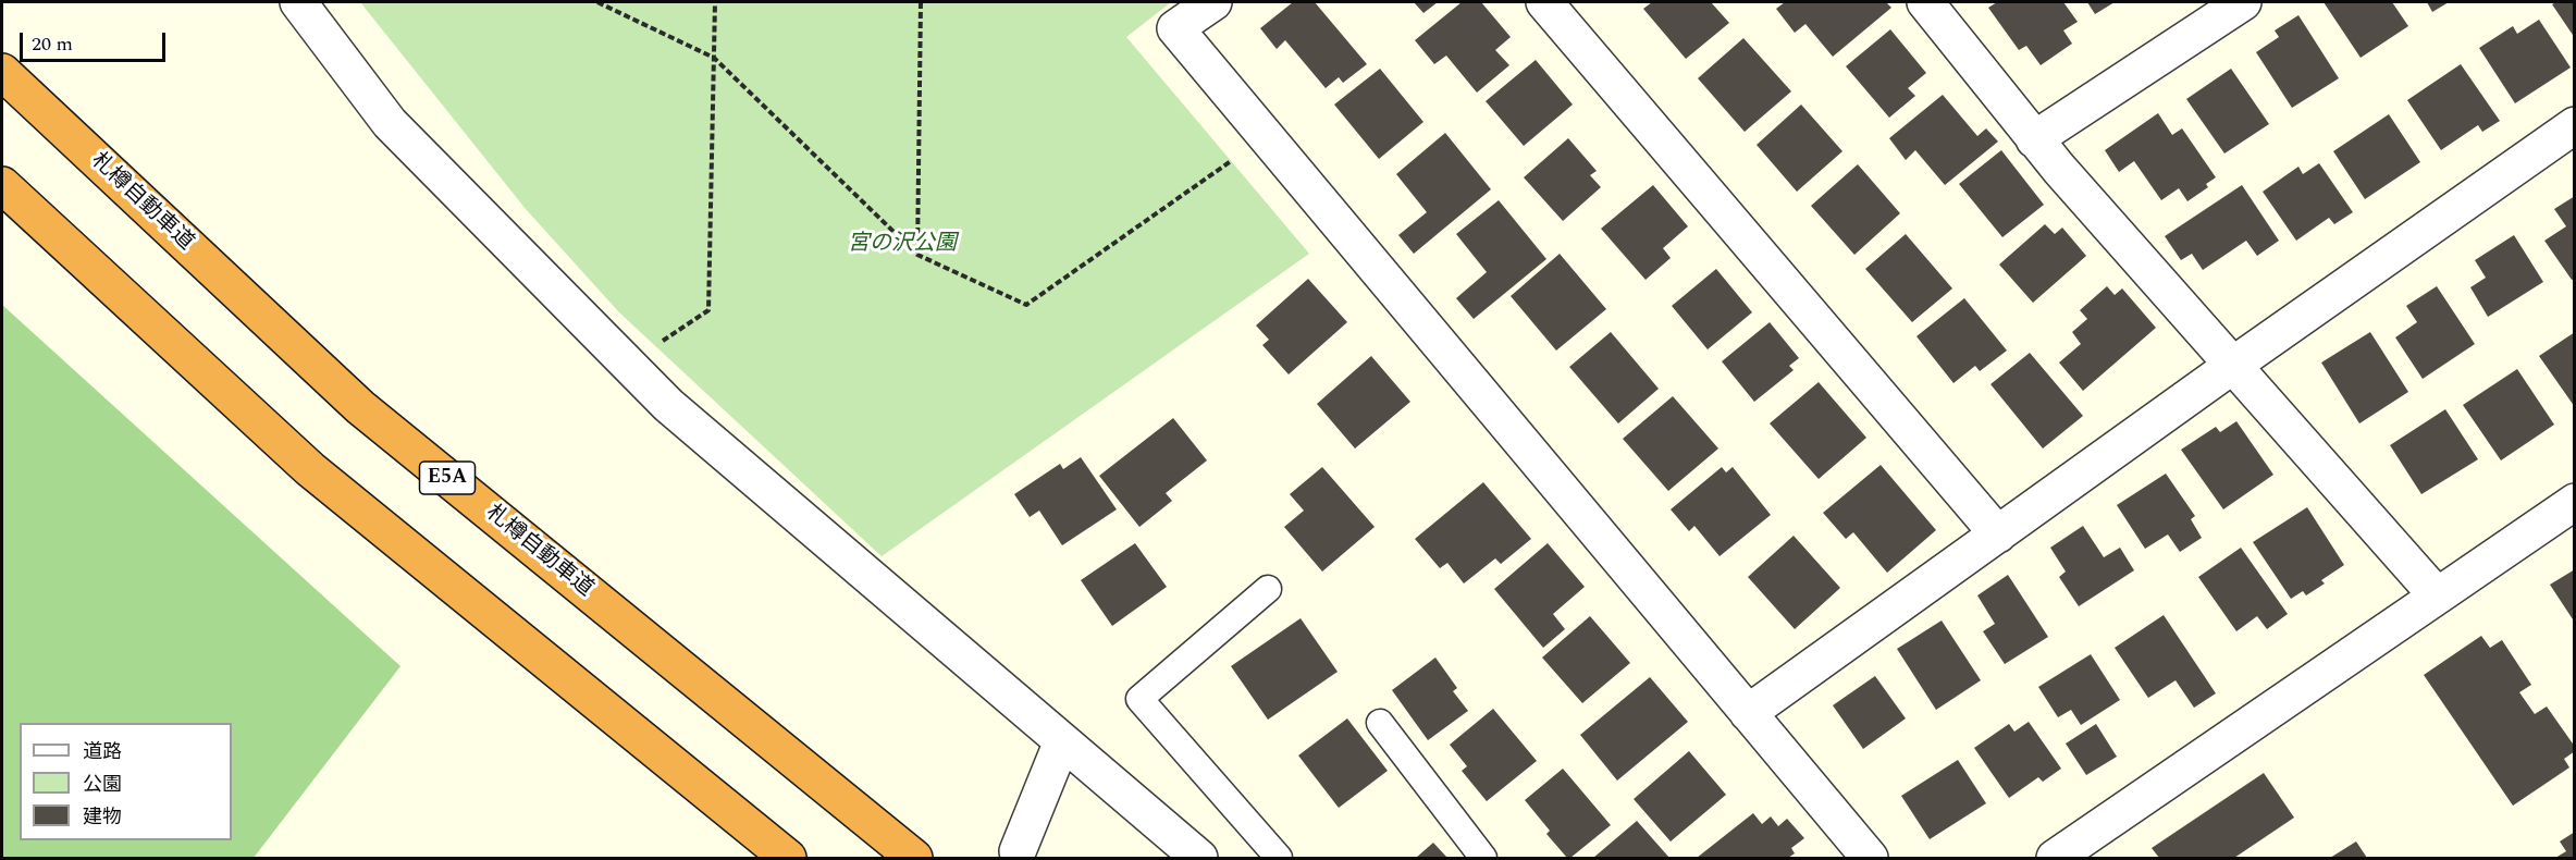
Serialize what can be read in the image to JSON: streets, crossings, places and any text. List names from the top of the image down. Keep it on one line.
{"streets":{"highway":["札樽自動車道","E5A"]},"parks":["宮の沢公園"],"legend":["道路","公園","建物"],"scale_bar":"20 m"}
